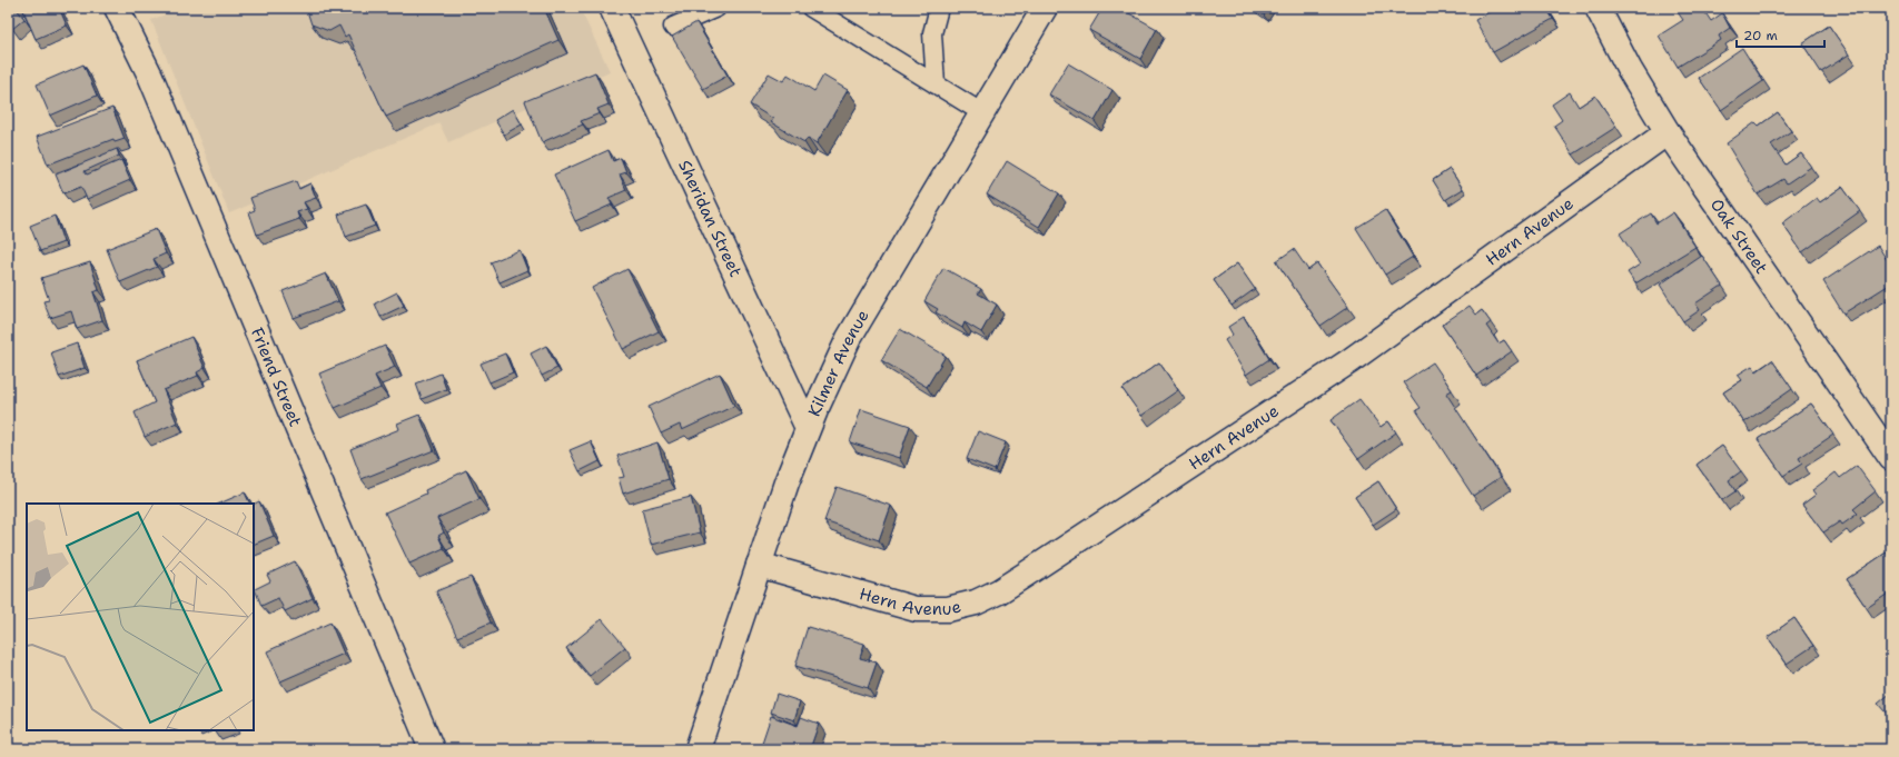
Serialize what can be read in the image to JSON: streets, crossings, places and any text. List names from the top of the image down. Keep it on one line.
{"streets":{"street":["Sheridan Street","Hern Avenue","Oak Street","Kilmer Avenue","Friend Street"]},"crossings":[["Sheridan Street","Kilmer Avenue"],["Hern Avenue","Oak Street"],["Hern Avenue","Kilmer Avenue"]],"scale_bar":"20 m"}
